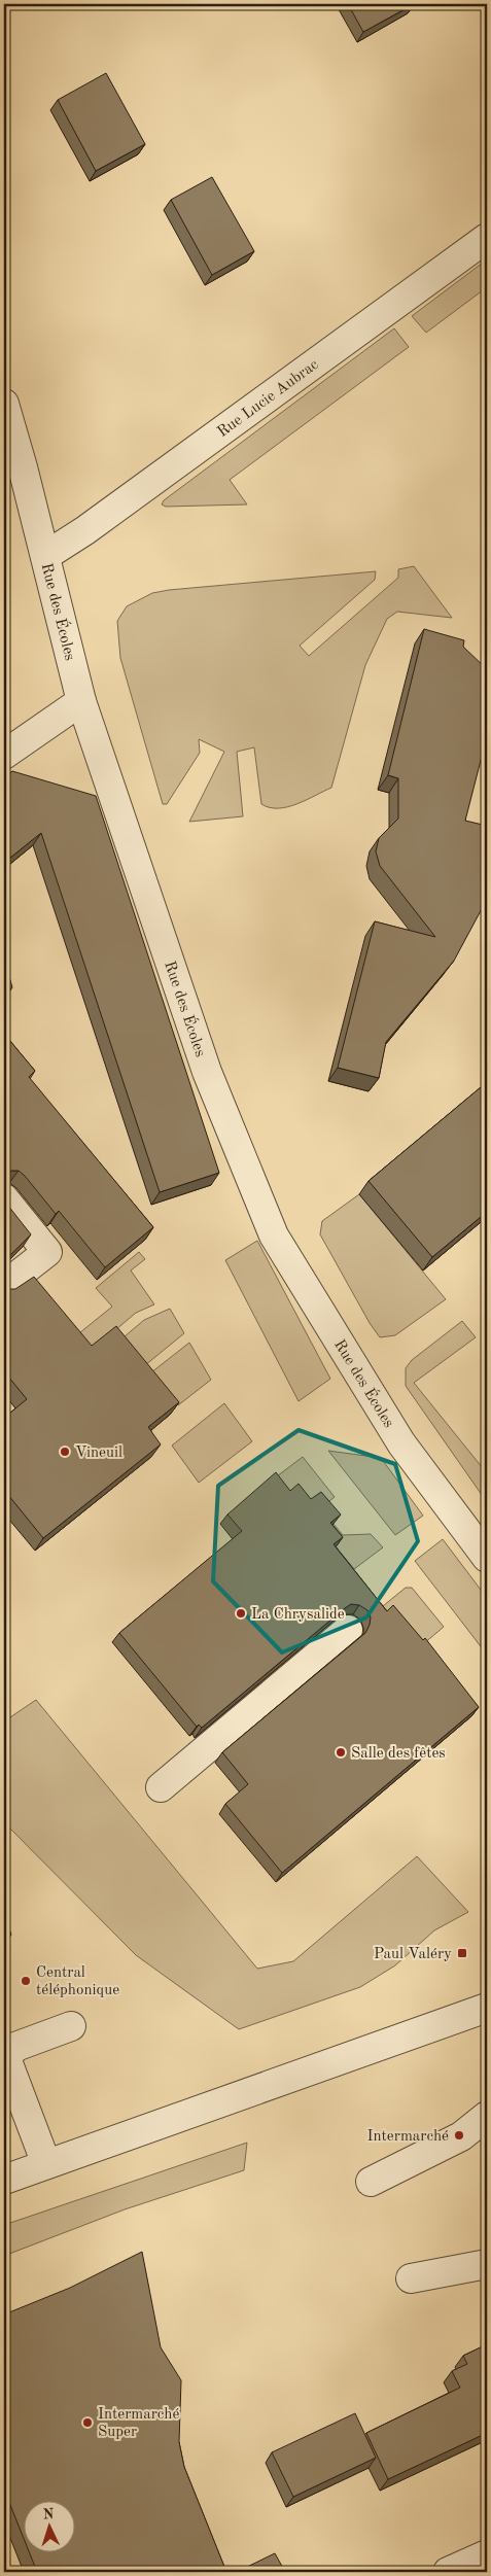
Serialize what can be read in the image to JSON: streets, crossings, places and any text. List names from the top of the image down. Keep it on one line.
{"streets":{"street":["Rue Lucie Aubrac","Rue des Écoles"]},"crossings":[["Rue Lucie Aubrac","Rue des Écoles"]],"places":{"other":["Vineuil","La Chrysalide","Salle des fêtes","Central téléphonique","Intermarché","Intermarché Super"],"transit":["Paul Valéry"]},"north":"top"}
